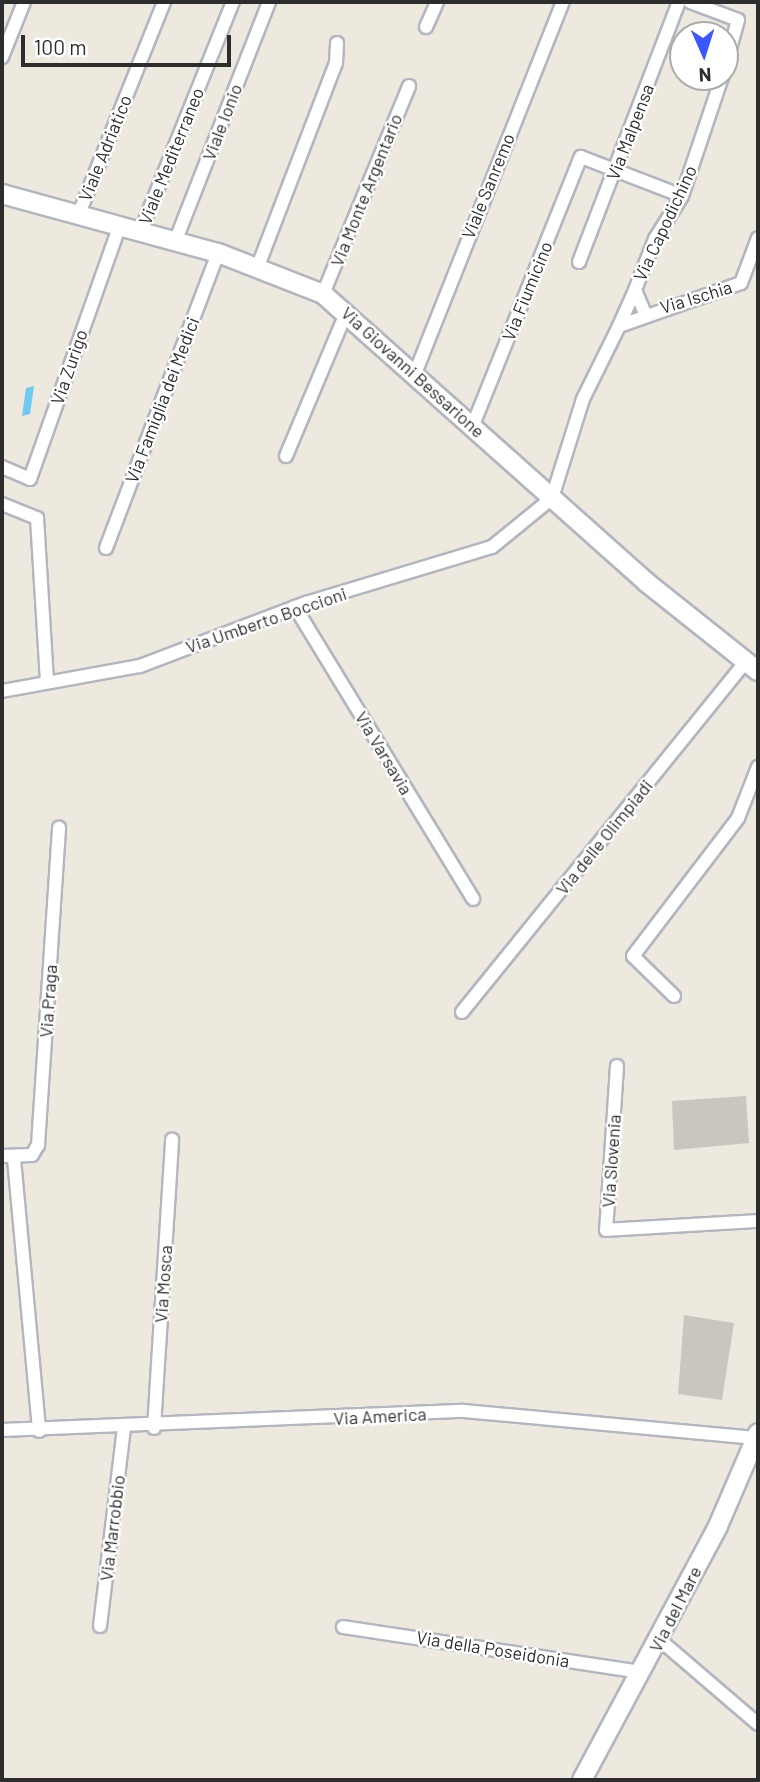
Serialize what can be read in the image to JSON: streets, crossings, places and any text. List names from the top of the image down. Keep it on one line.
{"streets":{"street":["Viale Ionio","Via Malpensa","Viale Adriatico","Viale Mediterraneo","Viale Sanremo","Via Monte Argentario","Via Capodichino","Via Fiumicino","Via Ischia","Via Zurigo","Via Giovanni Bessarione","Via Famiglia dei Medici","Via Umberto Boccioni","Via Varsavia","Via delle Olimpiadi","Via Praga","Via Slovenia","Via Mosca","Via America","Via Marrobbio","Via del Mare","Via della Poseidonia"]},"crossings":[["Viale Ionio","Via Giovanni Bessarione"],["Via Malpensa","Via Fiumicino"],["Viale Adriatico","Via Giovanni Bessarione"],["Viale Mediterraneo","Via Giovanni Bessarione"],["Viale Sanremo","Via Giovanni Bessarione"],["Via Monte Argentario","Via Giovanni Bessarione"],["Via Fiumicino","Via Giovanni Bessarione"],["Via Zurigo","Via Giovanni Bessarione"],["Via Giovanni Bessarione","Via Famiglia dei Medici"],["Via Giovanni Bessarione","Via Umberto Boccioni"],["Via Giovanni Bessarione","Via delle Olimpiadi"],["Via Umberto Boccioni","Via Varsavia"],["Via Praga","Via America"],["Via Mosca","Via America"],["Via America","Via Marrobbio"],["Via America","Via del Mare"],["Via del Mare","Via della Poseidonia"]],"scale_bar":"100 m","north":"bottom"}
